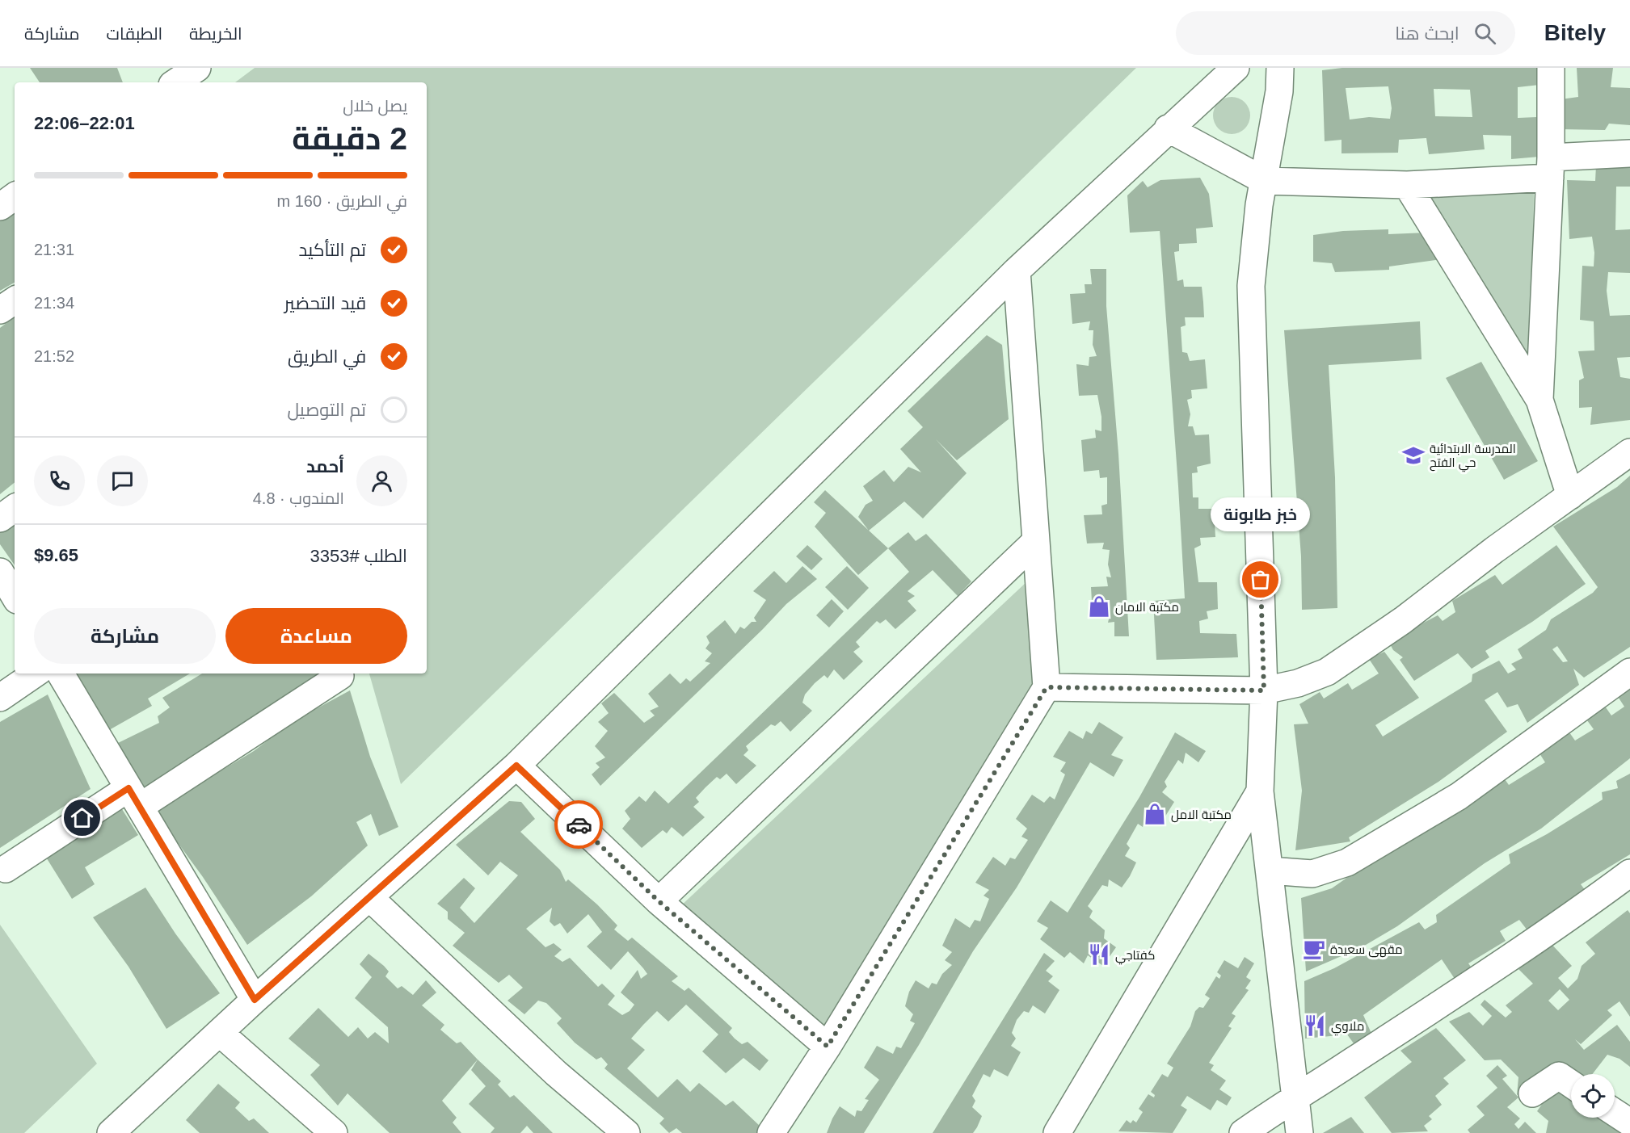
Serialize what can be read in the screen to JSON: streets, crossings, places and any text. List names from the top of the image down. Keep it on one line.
{"places":{"school or university":["المدرسة الابتدائية حي الفتح"],"other":["خبز طابونة"],"shop":["مكتبة الامان","مكتبة الامل"],"cafe":["مقهى سعيدة"],"restaurant":["كفتاجي","ملاوي"]},"page":{"header":"Bitely","search":"ابحث هنا","nav":["الخريطة","الطبقات","مشاركة"],"heading":["2 دقيقة","يصل خلال","22:01–22:06"],"panel":["أحمد","المندوب · 4.8","الطلب #3353","$9.65"],"bar":"في الطريق · 160 m","list":[["تم التأكيد","21:31"],["قيد التحضير","21:34"],["في الطريق","21:52"],"تم التوصيل"],"bubble":"خبز طابونة","buttons":["مساعدة","مشاركة"]}}
